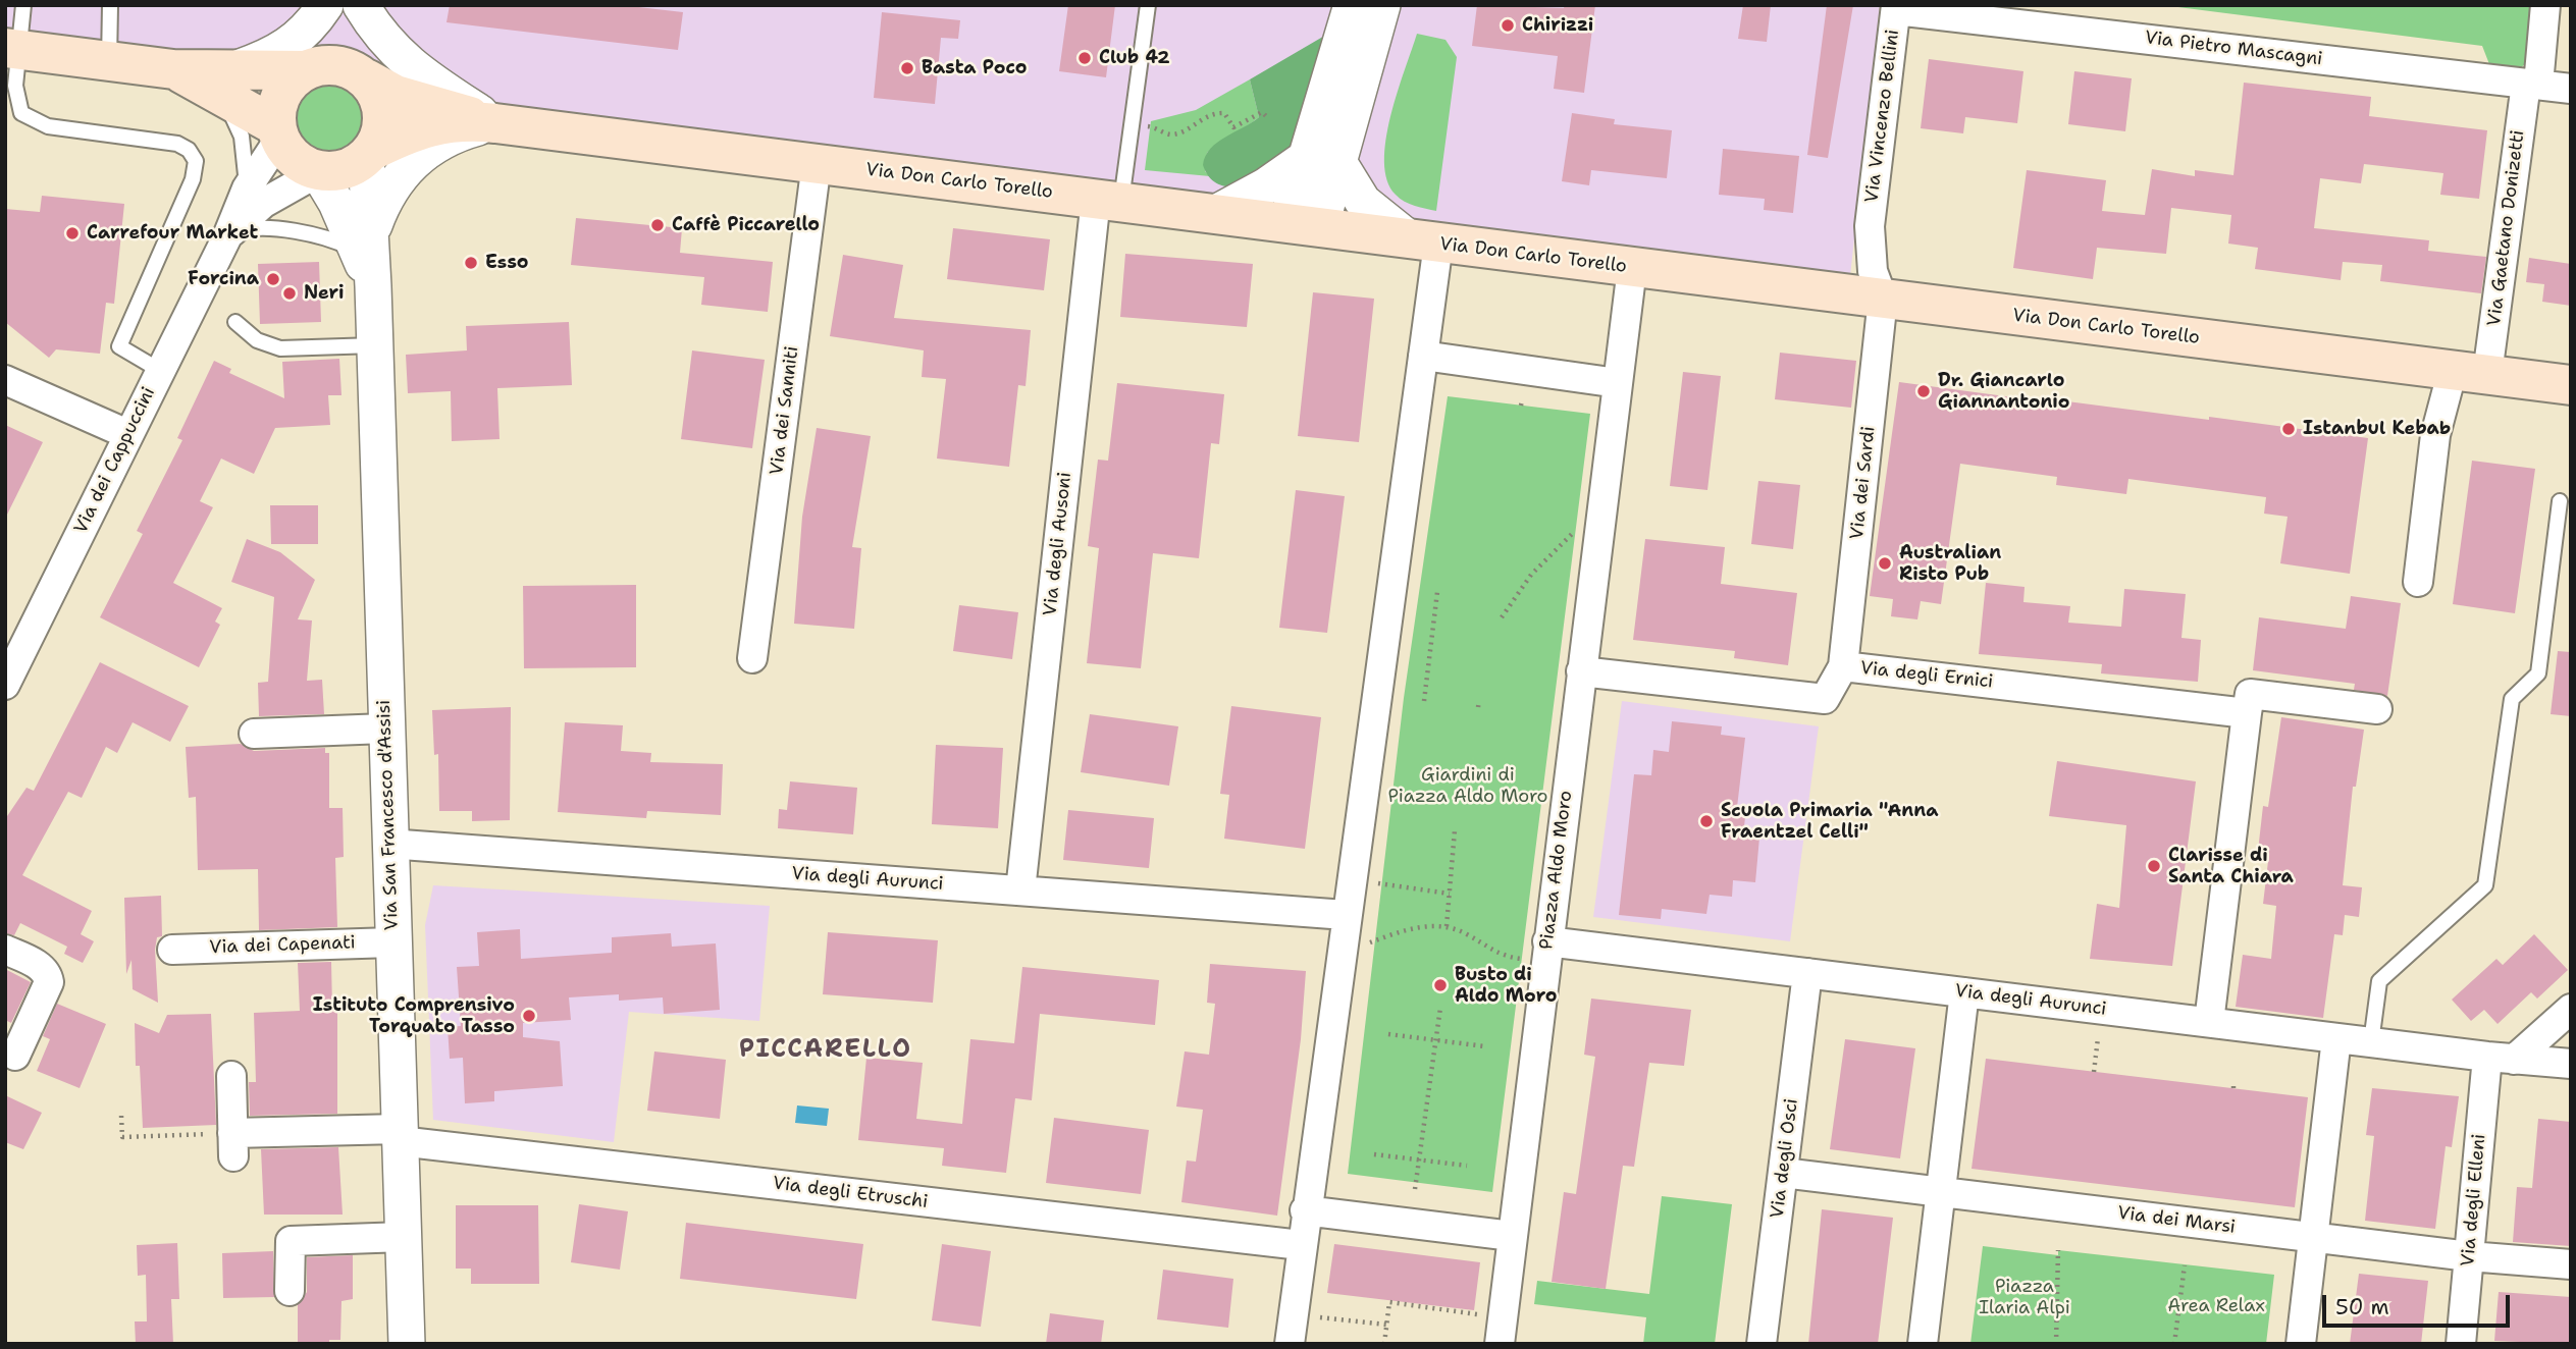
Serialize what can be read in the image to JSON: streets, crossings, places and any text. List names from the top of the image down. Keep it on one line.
{"streets":{"main road":["Via Don Carlo Torello"],"street":["Via Pietro Mascagni","Via Vincenzo Bellini","Via Gaetano Donizetti","Via dei Sanniti","Via dei Cappuccini","Via dei Sardi","Via degli Ausoni","Via degli Ernici","Via San Francesco d'Assisi","Piazza Aldo Moro","Via degli Aurunci","Via dei Capenati","Via degli Osci","Via degli Etruschi","Via degli Elleni","Via dei Marsi"]},"crossings":[["Via Pietro Mascagni","Via Vincenzo Bellini"],["Via Pietro Mascagni","Via Gaetano Donizetti"],["Via Vincenzo Bellini","Via Don Carlo Torello"],["Via Vincenzo Bellini","Via dei Sardi"],["Via Don Carlo Torello","Via Gaetano Donizetti"],["Via Don Carlo Torello","Via dei Sanniti"],["Via Don Carlo Torello","Via dei Cappuccini"],["Via Don Carlo Torello","Via dei Sardi"],["Via Don Carlo Torello","Via degli Ausoni"],["Via Don Carlo Torello","Via San Francesco d'Assisi"],["Via Don Carlo Torello","Piazza Aldo Moro"],["Via dei Cappuccini","Via San Francesco d'Assisi"],["Via dei Sardi","Via degli Ernici"],["Via degli Ausoni","Via degli Aurunci"],["Via degli Ernici","Piazza Aldo Moro"],["Via San Francesco d'Assisi","Via degli Aurunci"],["Via San Francesco d'Assisi","Via dei Capenati"],["Via San Francesco d'Assisi","Via degli Etruschi"],["Piazza Aldo Moro","Via degli Aurunci"],["Via degli Aurunci","Via degli Osci"],["Via degli Aurunci","Via degli Elleni"],["Via degli Osci","Via dei Marsi"],["Via degli Elleni","Via dei Marsi"]],"districts":["PICCARELLO"],"parks":["Giardini di Piazza Aldo Moro","Piazza Ilaria Alpi","Area Relax"],"places":["Chirizzi","Club 42","Basta Poco","Caffè Piccarello","Carrefour Market","Esso","Forcina","Neri","Dr. Giancarlo Giannantonio","Istanbul Kebab","Australian Risto Pub","Scuola Primaria \"Anna Fraentzel Celli\"","Clarisse di Santa Chiara","Busto di Aldo Moro","Istituto Comprensivo Torquato Tasso"],"scale_bar":"50 m"}
